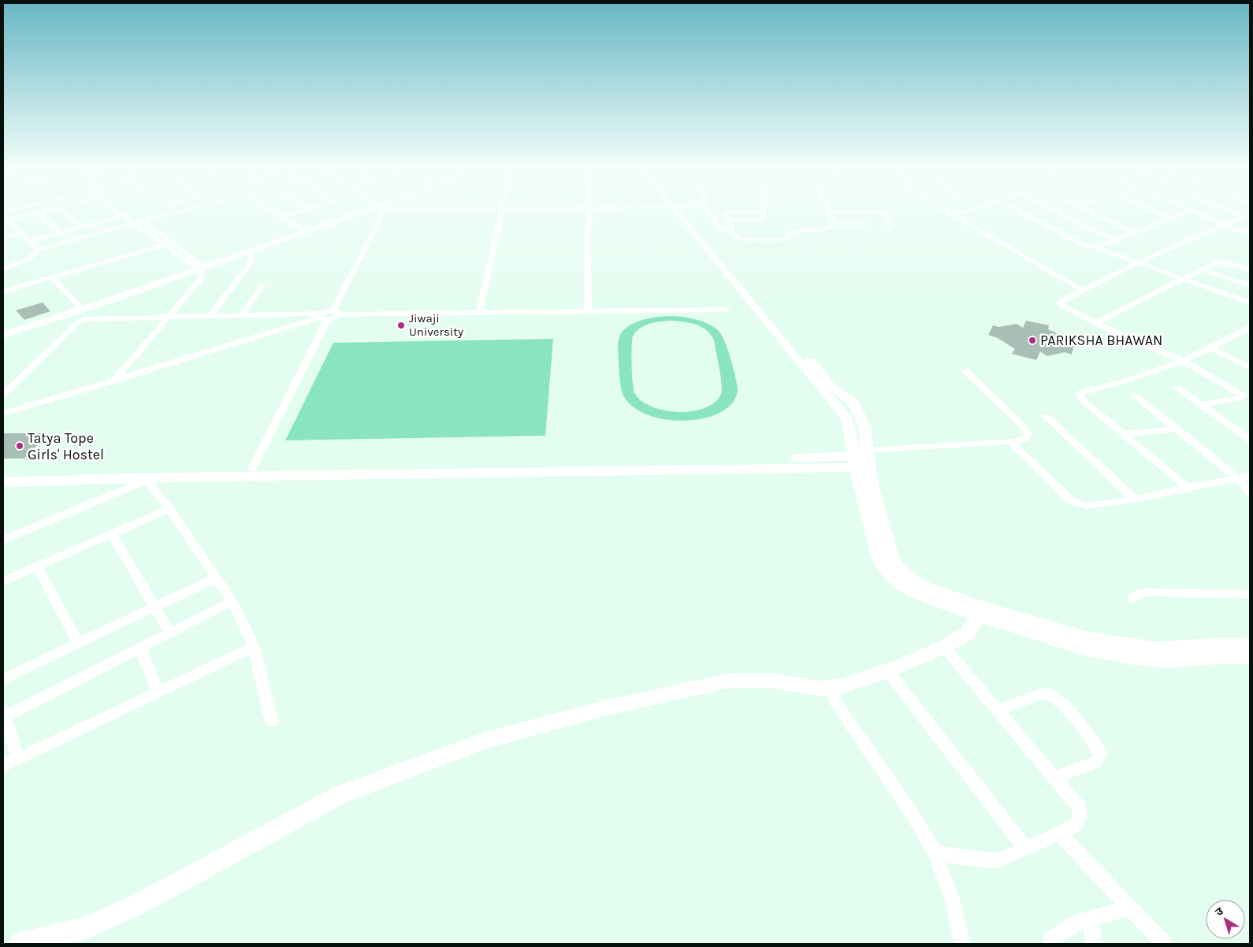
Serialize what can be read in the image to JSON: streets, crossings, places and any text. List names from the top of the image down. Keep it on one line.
{"places":["Jiwaji University","PARIKSHA BHAWAN","Tatya Tope Girls' Hostel"],"north":"top left"}
